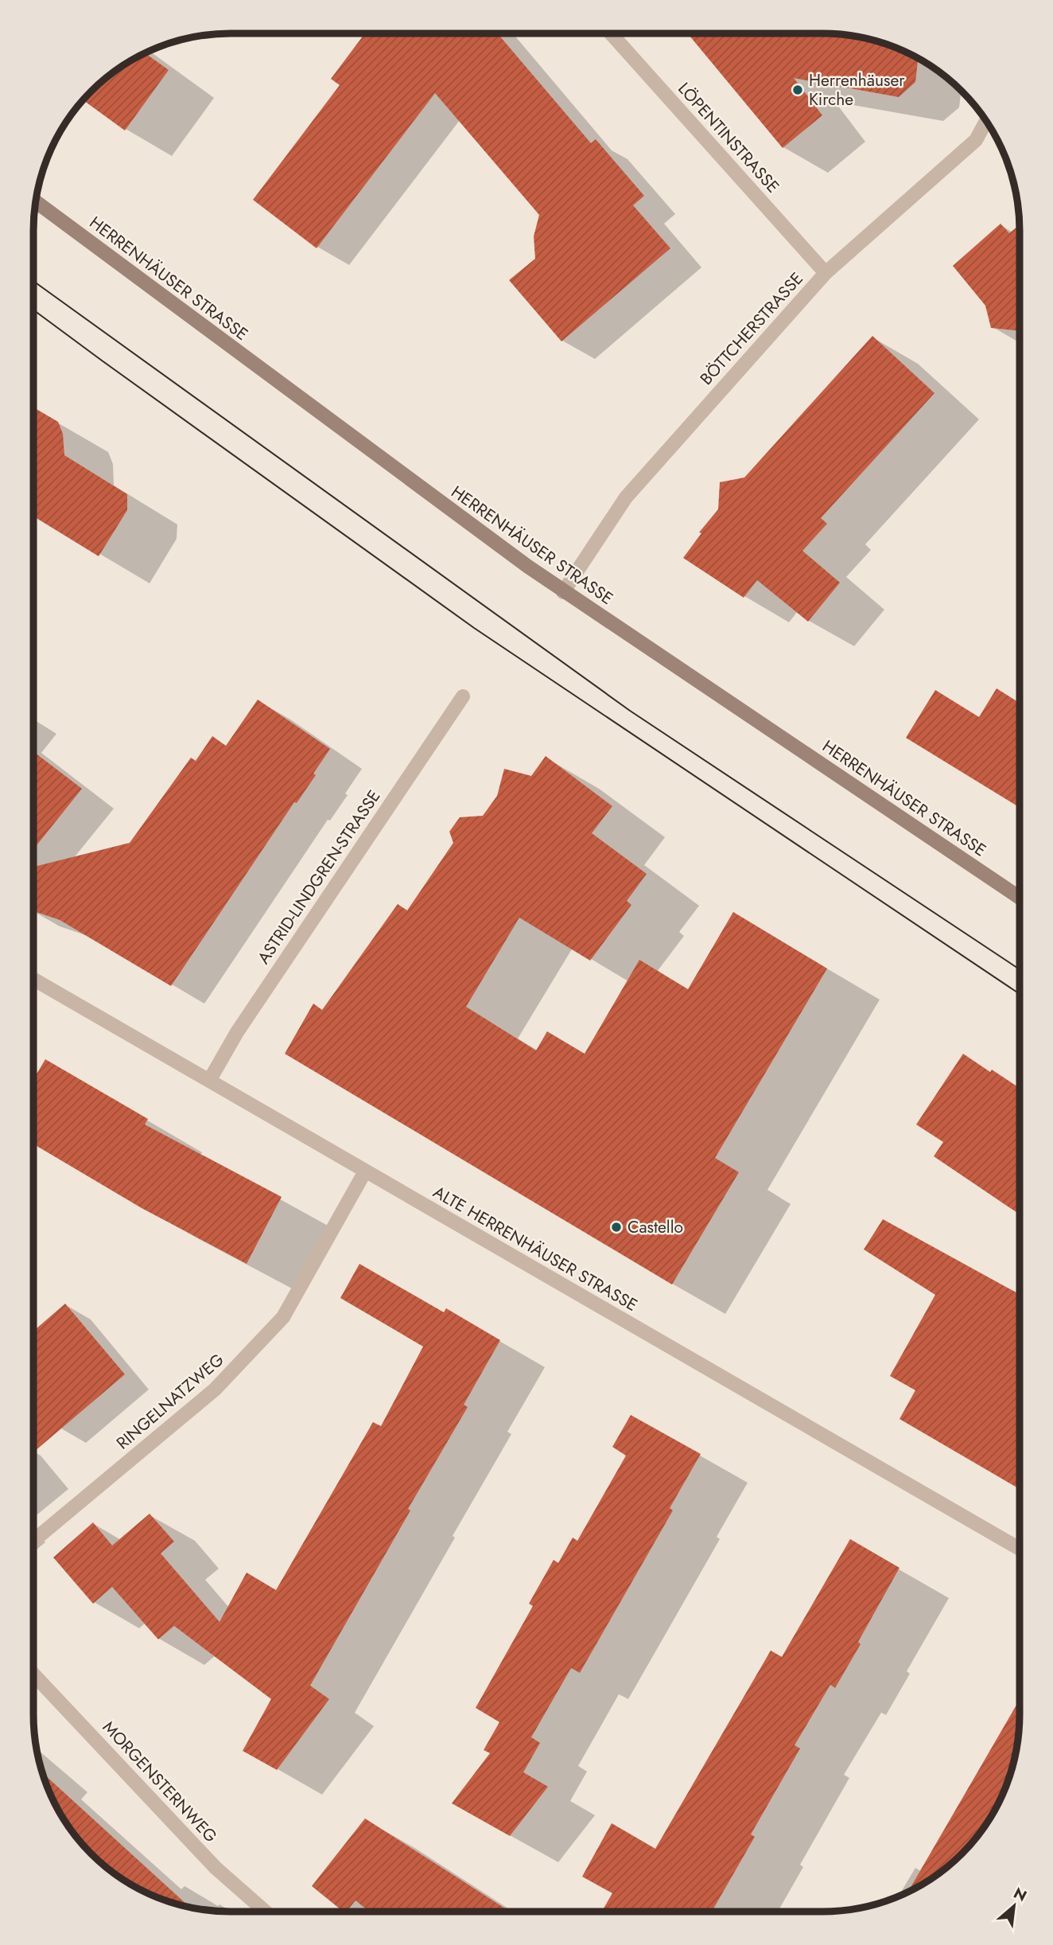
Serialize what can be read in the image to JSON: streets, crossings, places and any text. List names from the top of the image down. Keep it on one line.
{"streets":{"street":["LÖPENTINSTRASSE","HERRENHÄUSER STRASSE","BÖTTCHERSTRASSE","ASTRID-LINDGREN-STRASSE","ALTE HERRENHÄUSER STRASSE","RINGELNATZWEG","MORGENSTERNWEG"]},"crossings":[["LÖPENTINSTRASSE","BÖTTCHERSTRASSE"],["HERRENHÄUSER STRASSE","BÖTTCHERSTRASSE"],["ASTRID-LINDGREN-STRASSE","ALTE HERRENHÄUSER STRASSE"],["ALTE HERRENHÄUSER STRASSE","RINGELNATZWEG"]],"places":["Herrenhäuser Kirche","Castello"],"north":"top right"}
